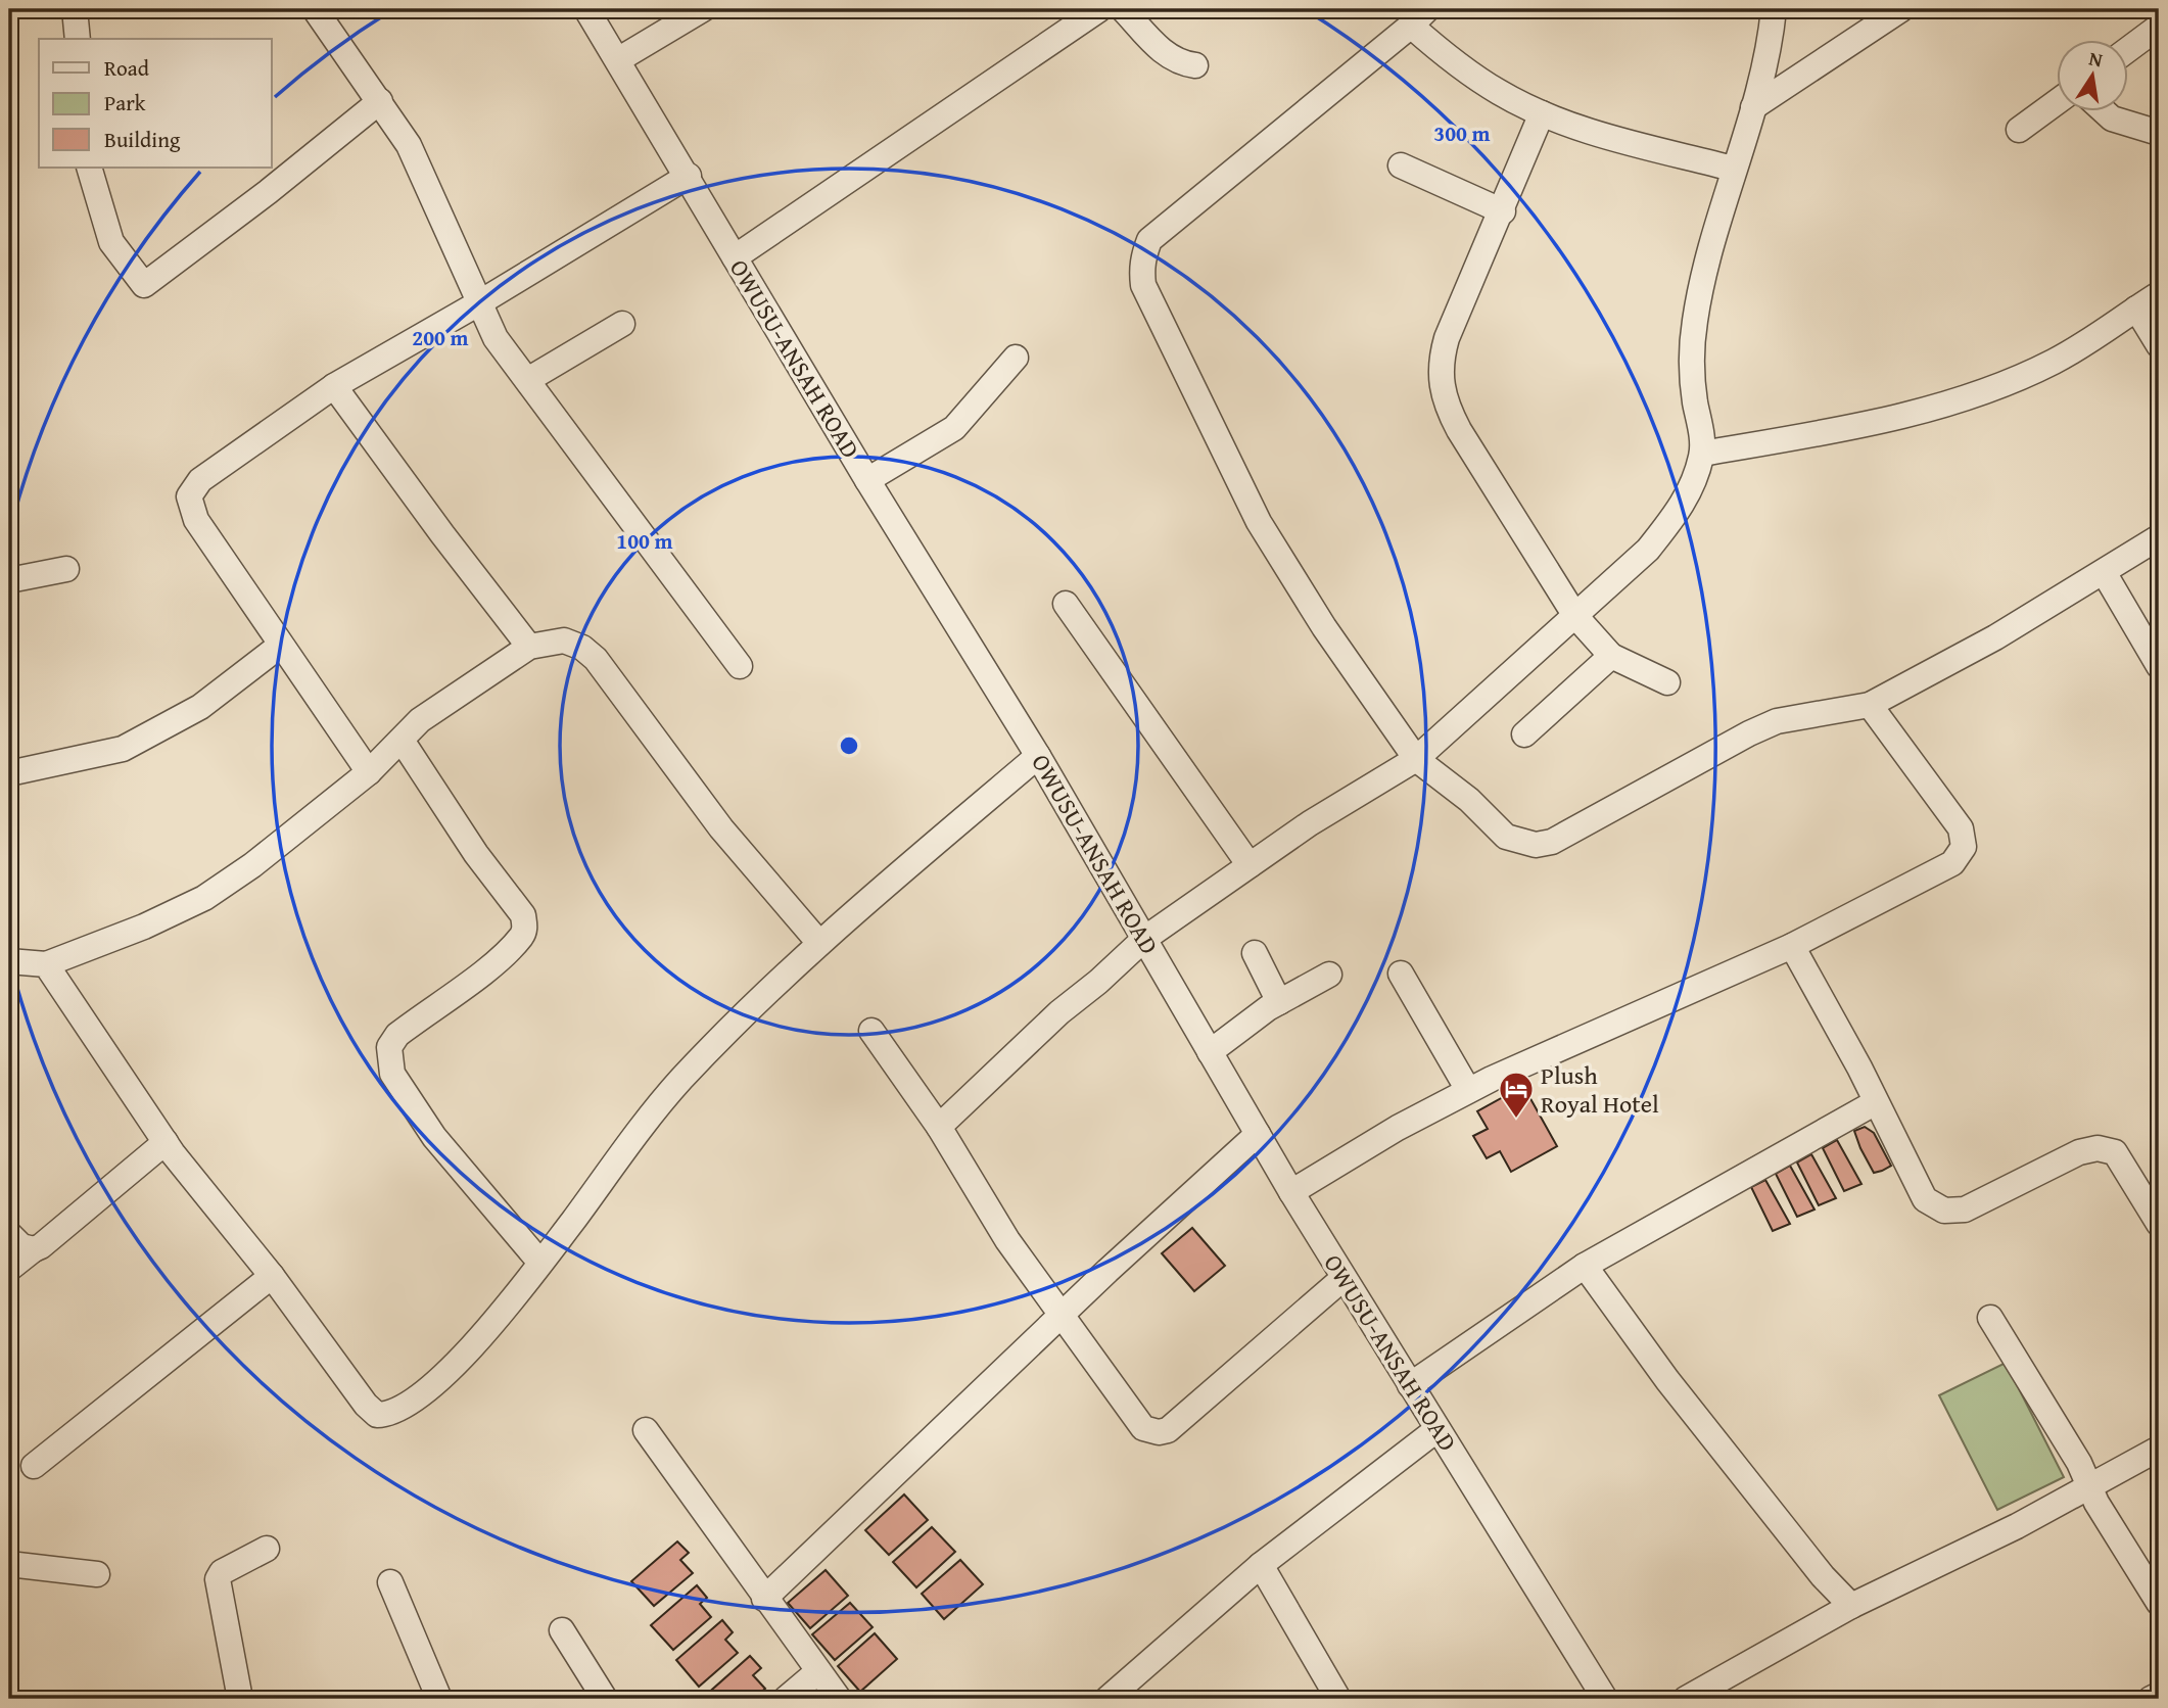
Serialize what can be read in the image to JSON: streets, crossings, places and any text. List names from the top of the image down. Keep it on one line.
{"streets":{"street":["OWUSU-ANSAH ROAD"]},"places":{"hotel":["Plush Royal Hotel"]},"legend":["Road","Park","Building"],"north":"top","rings":["300 m","200 m","100 m"]}
